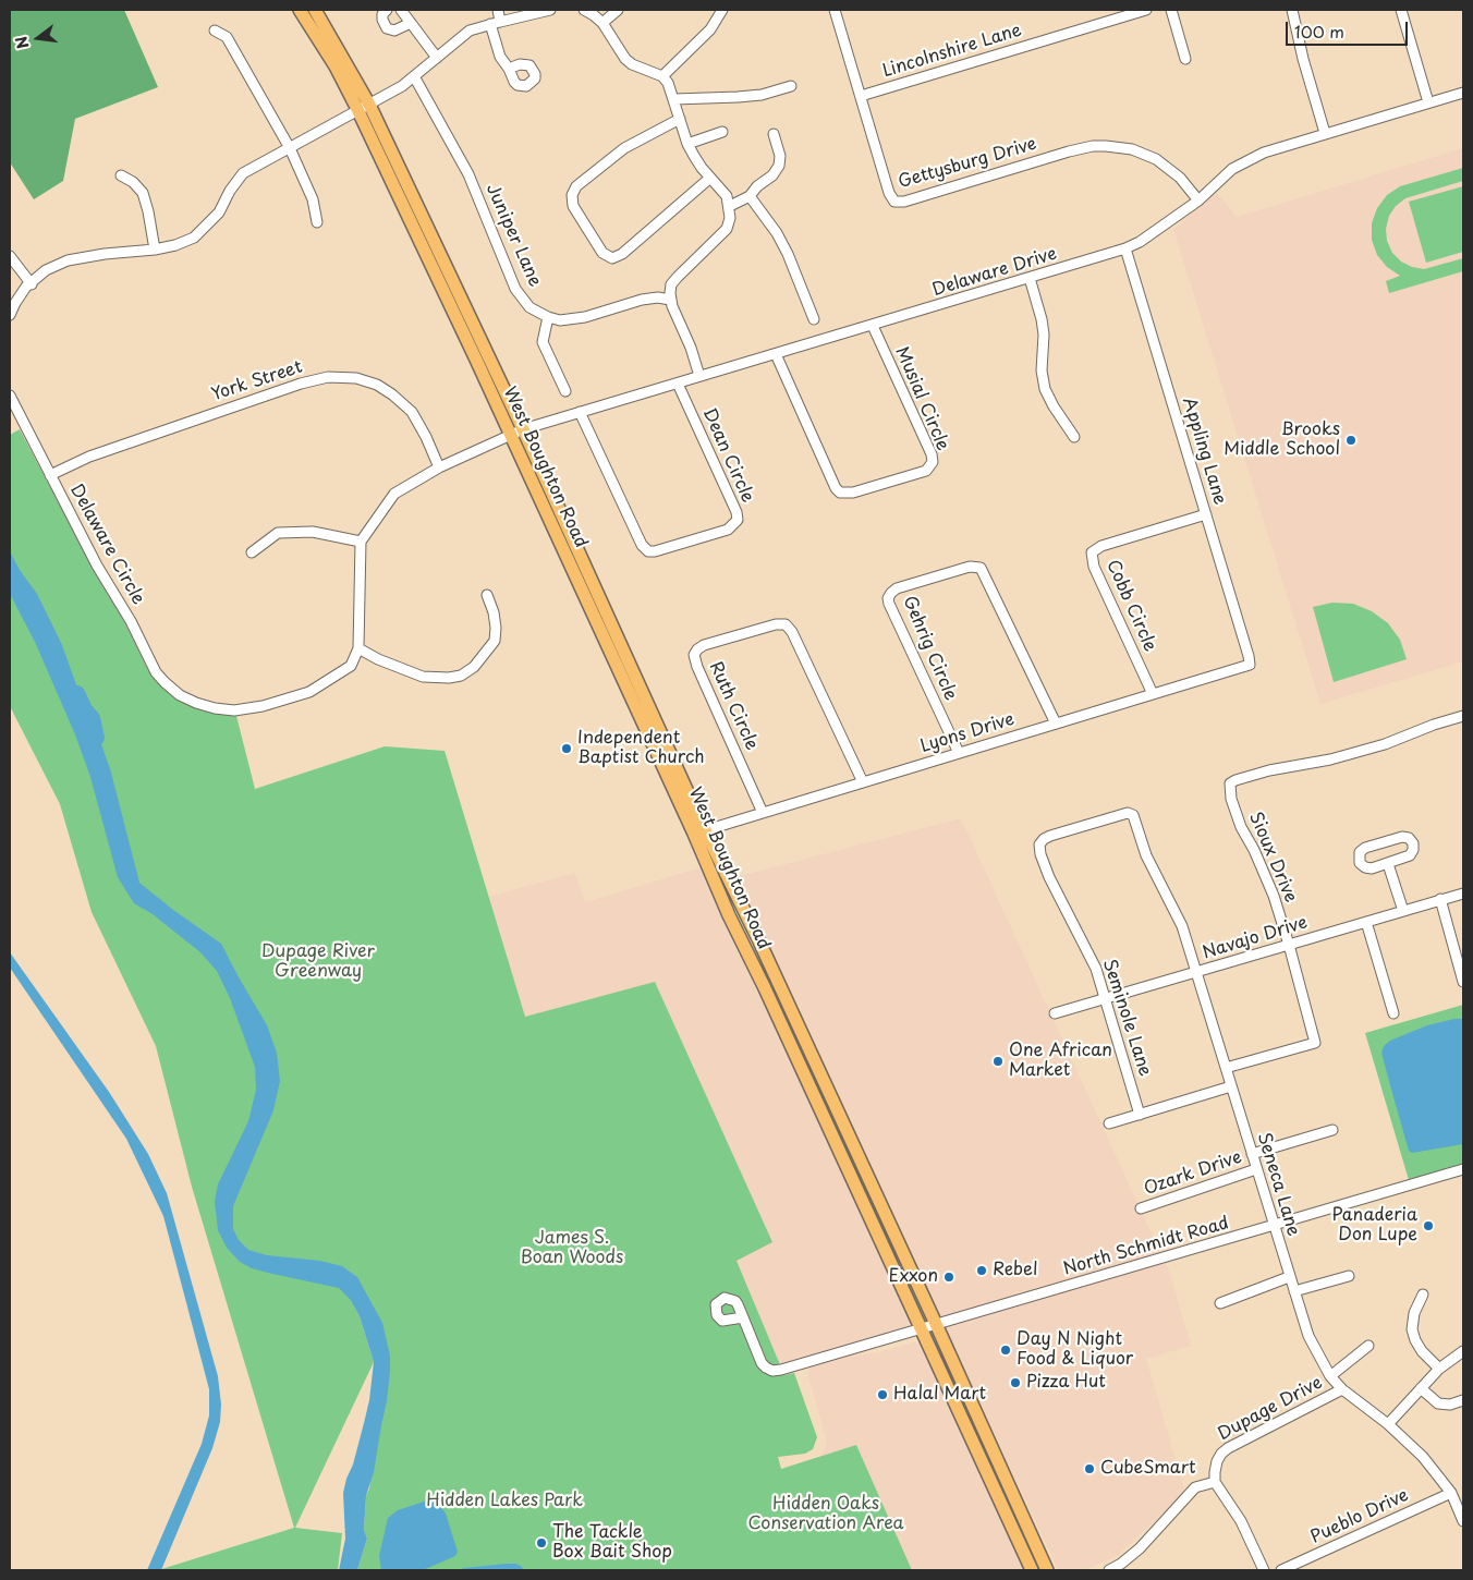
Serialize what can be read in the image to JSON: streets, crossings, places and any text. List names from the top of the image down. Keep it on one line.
{"streets":{"main road":["West Boughton Road"],"street":["Lincolnshire Lane","Gettysburg Drive","Juniper Lane","Delaware Drive","York Street","Musial Circle","Appling Lane","Dean Circle","Delaware Circle","Cobb Circle","Gehrig Circle","Ruth Circle","Lyons Drive","Sioux Drive","Navajo Drive","Seminole Lane","Ozark Drive","Seneca Lane","North Schmidt Road","Dupage Drive","Pueblo Drive"]},"crossings":[["Lincolnshire Lane","Gettysburg Drive"],["Gettysburg Drive","Delaware Drive"],["Delaware Drive","Musial Circle"],["Delaware Drive","Appling Lane"],["Delaware Drive","Dean Circle"],["Delaware Drive","West Boughton Road"],["York Street","Delaware Circle"],["Appling Lane","Cobb Circle"],["Appling Lane","Lyons Drive"],["West Boughton Road","Lyons Drive"],["West Boughton Road","North Schmidt Road"],["Cobb Circle","Lyons Drive"],["Gehrig Circle","Lyons Drive"],["Ruth Circle","Lyons Drive"],["Sioux Drive","Navajo Drive"],["Sioux Drive","Seneca Lane"],["Navajo Drive","Seminole Lane"],["Navajo Drive","Seneca Lane"],["Seminole Lane","Seneca Lane"],["Ozark Drive","Seneca Lane"],["Seneca Lane","North Schmidt Road"],["Seneca Lane","Dupage Drive"],["Seneca Lane","Pueblo Drive"]],"parks":["Dupage River Greenway","James S. Boan Woods","Hidden Lakes Park","Hidden Oaks Conservation Area"],"places":["Brooks Middle School","Independent Baptist Church","One African Market","Panaderia Don Lupe","Rebel","Exxon","Day N Night Food & Liquor","Pizza Hut","Halal Mart","CubeSmart","The Tackle Box Bait Shop"],"scale_bar":"100 m","north":"left"}
